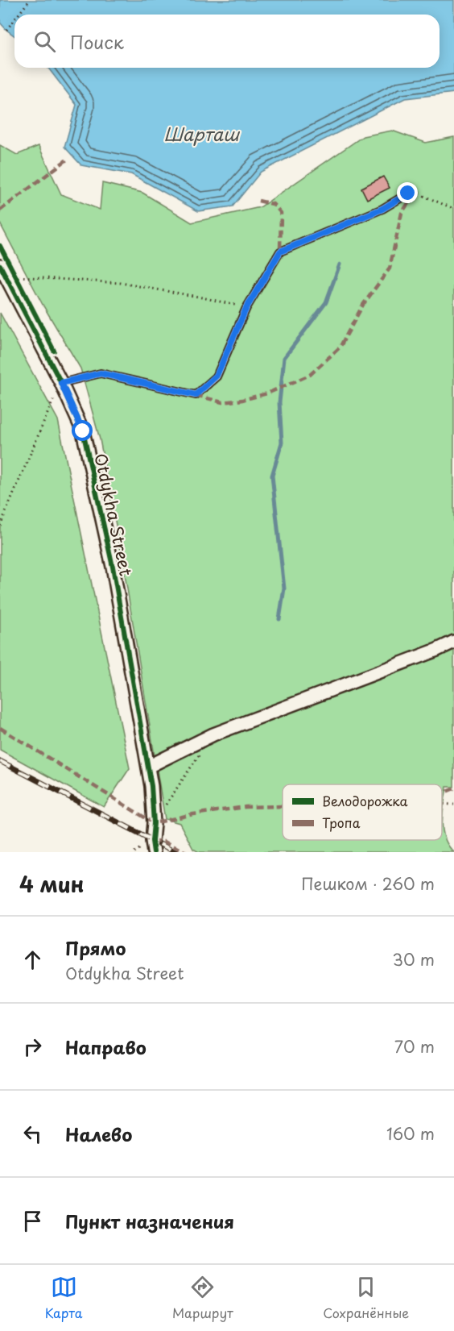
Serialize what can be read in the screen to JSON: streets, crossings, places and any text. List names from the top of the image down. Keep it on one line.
{"streets":{"street":["Otdykha Street"]},"water":["Шарташ"],"legend":["Велодорожка","Тропа"],"page":{"search":"Поиск","heading":["4 мин","Пешком · 260 m"],"list":[["Прямо","Otdykha Street","30 m"],["Направо","70 m"],["Налево","160 m"],"Пункт назначения"],"nav":["Карта","Маршрут","Сохранённые"]}}
